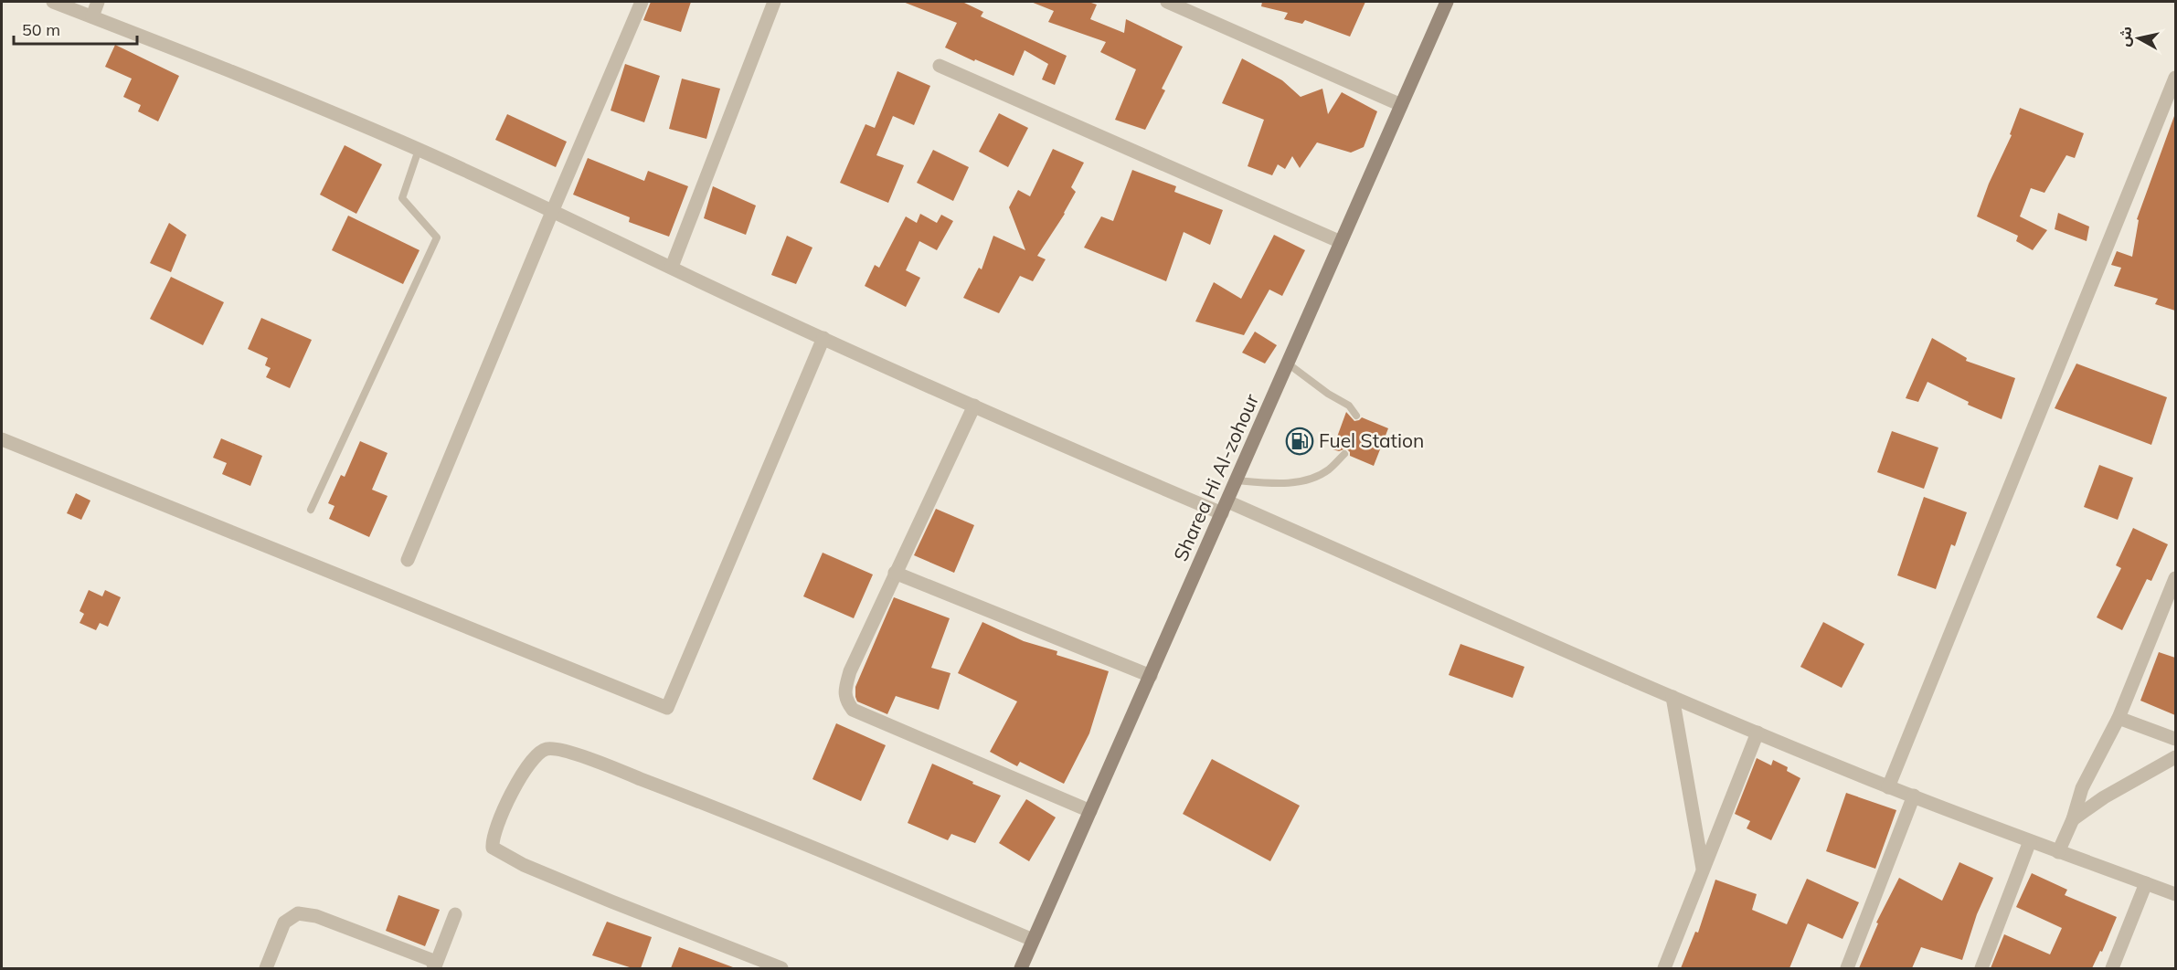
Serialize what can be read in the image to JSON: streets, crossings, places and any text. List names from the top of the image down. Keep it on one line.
{"streets":{"street":["Sharea Hi Al-zohour"]},"places":{"fuel station":["Fuel Station"]},"scale_bar":"50 m","north":"left"}
